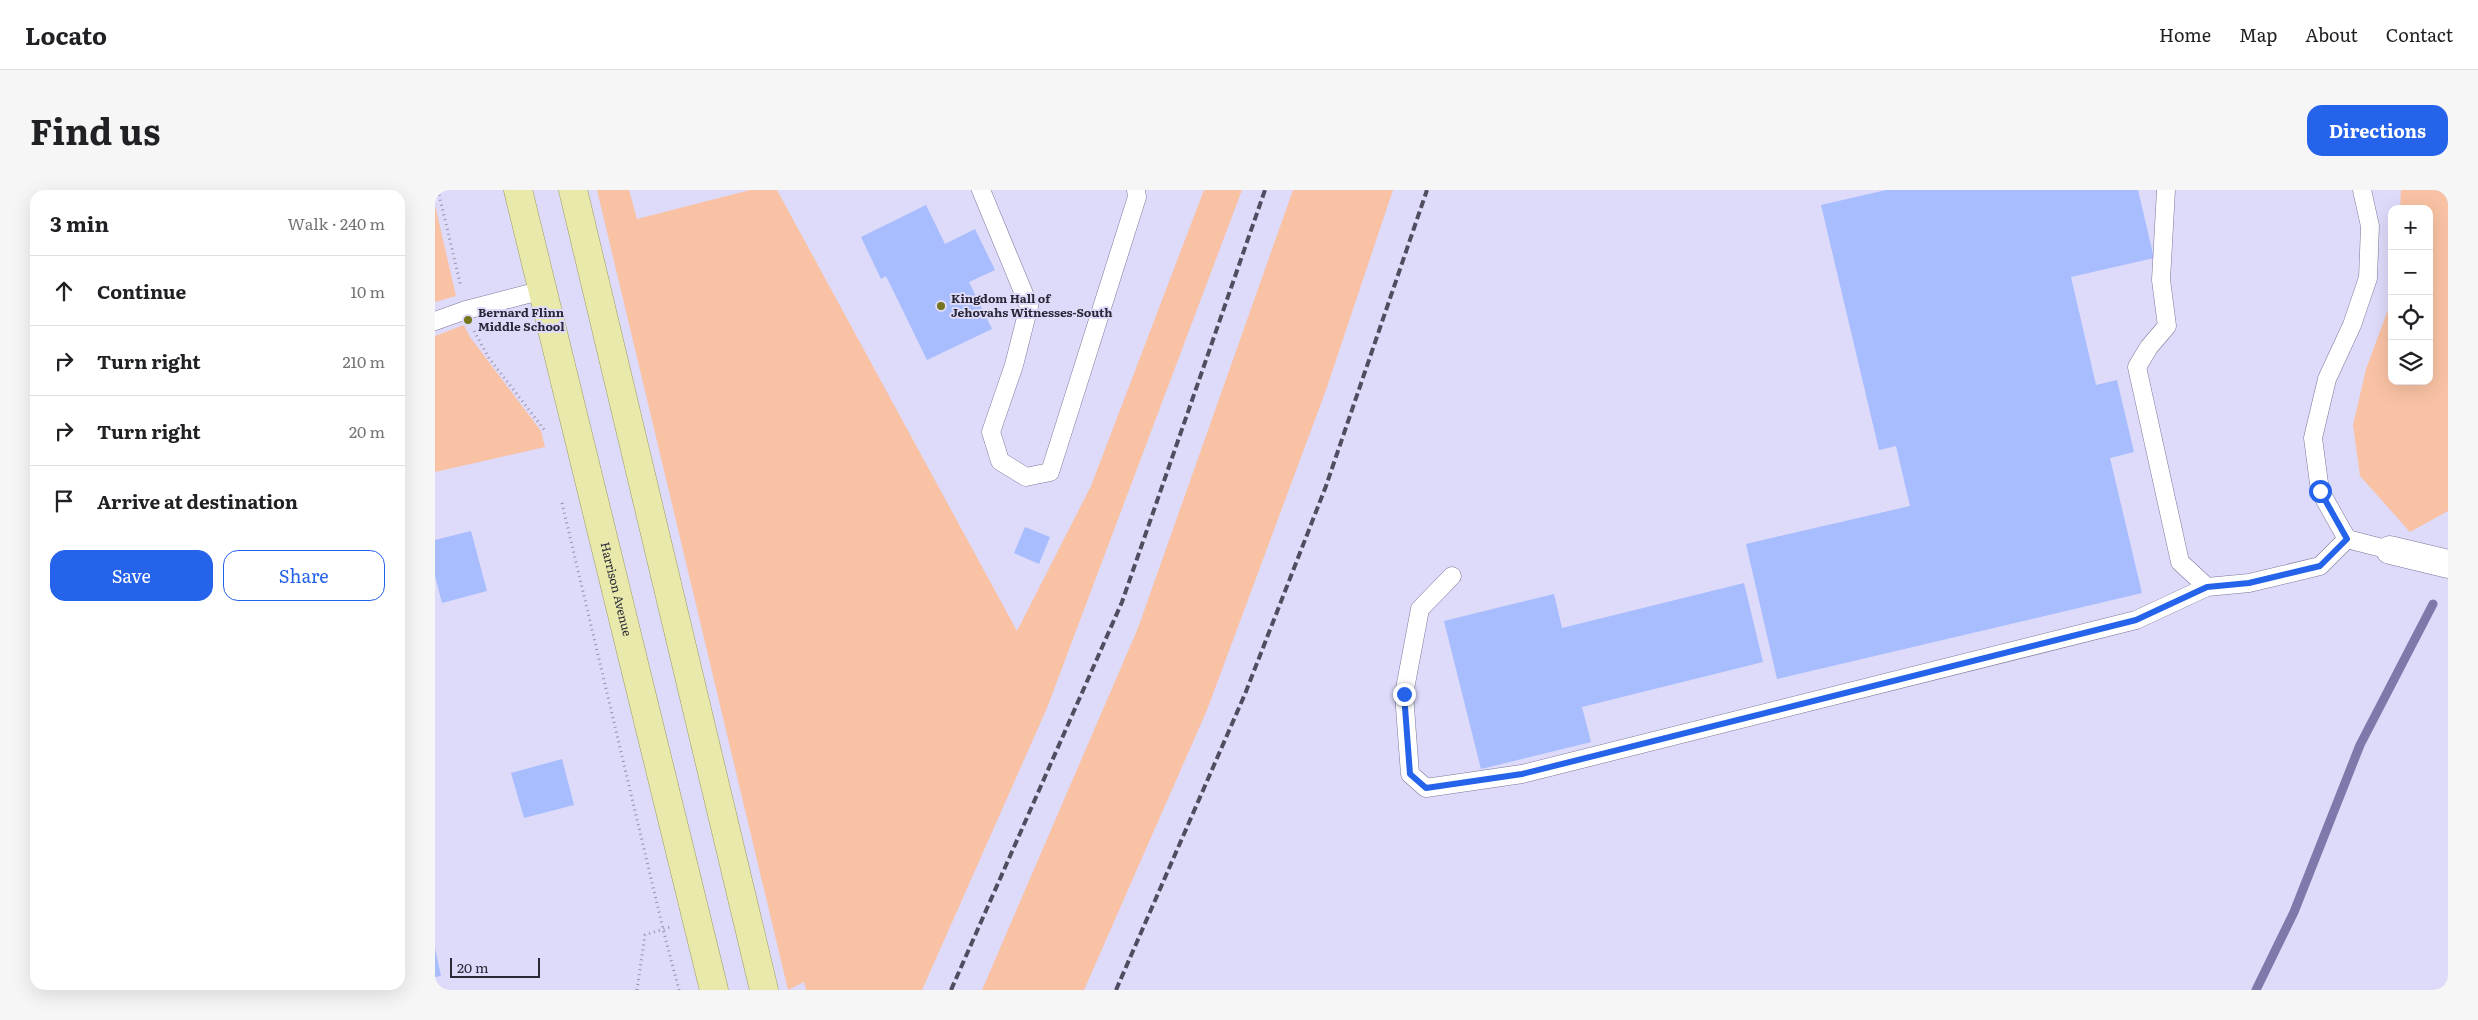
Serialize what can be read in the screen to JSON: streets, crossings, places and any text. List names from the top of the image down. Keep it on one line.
{"streets":{"main road":["Harrison Avenue"]},"places":["Kingdom Hall of Jehovahs Witnesses-South","Bernard Flinn Middle School"],"scale_bar":"20 m","page":{"header":"Locato","nav":["Home","Map","About","Contact"],"title":"Find us","buttons":["Directions",["Save","Share"]],"heading":["3 min","Walk · 240 m"],"map_buttons":["+","−"],"list":[["Continue","10 m"],["Turn right","210 m"],["Turn right","20 m"],"Arrive at destination"],"scale":"20 m"}}
